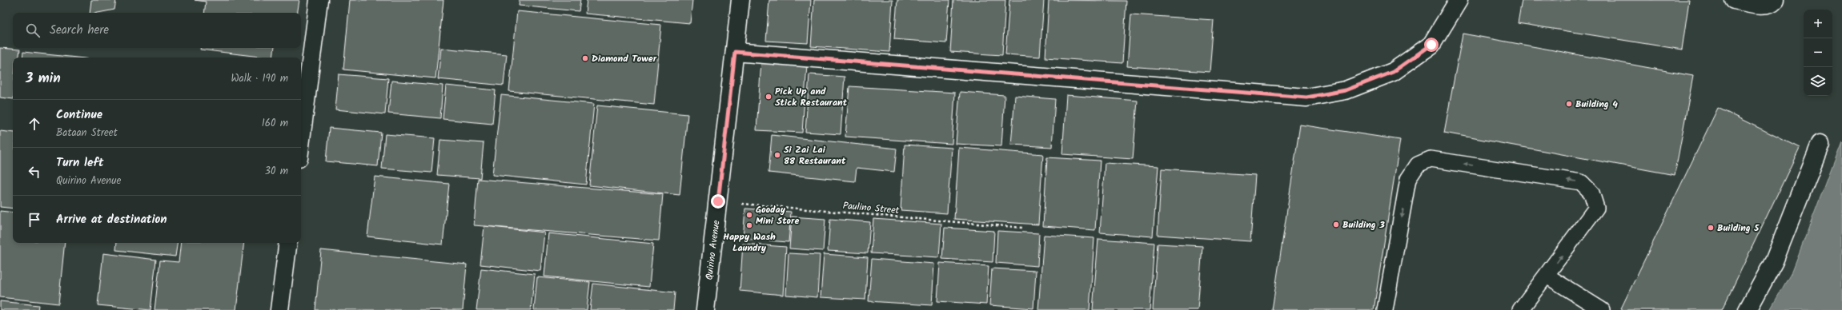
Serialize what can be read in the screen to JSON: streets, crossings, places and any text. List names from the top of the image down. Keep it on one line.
{"streets":{"street":["Quirino Avenue"],"path":["Paulino Street"]},"crossings":[["Paulino Street","Quirino Avenue"]],"places":["Diamond Tower","Pick Up and Stick Restaurant","Building 4","Si Zai Lai 88 Restaurant","Gooday Mini Store","Building 3","Happy Wash Laundry","Building 5"],"page":{"map_buttons":["+","−"],"search":"Search here","heading":["3 min","Walk · 190 m"],"list":[["Continue","Bataan Street","160 m"],["Turn left","Quirino Avenue","30 m"],"Arrive at destination"]}}
